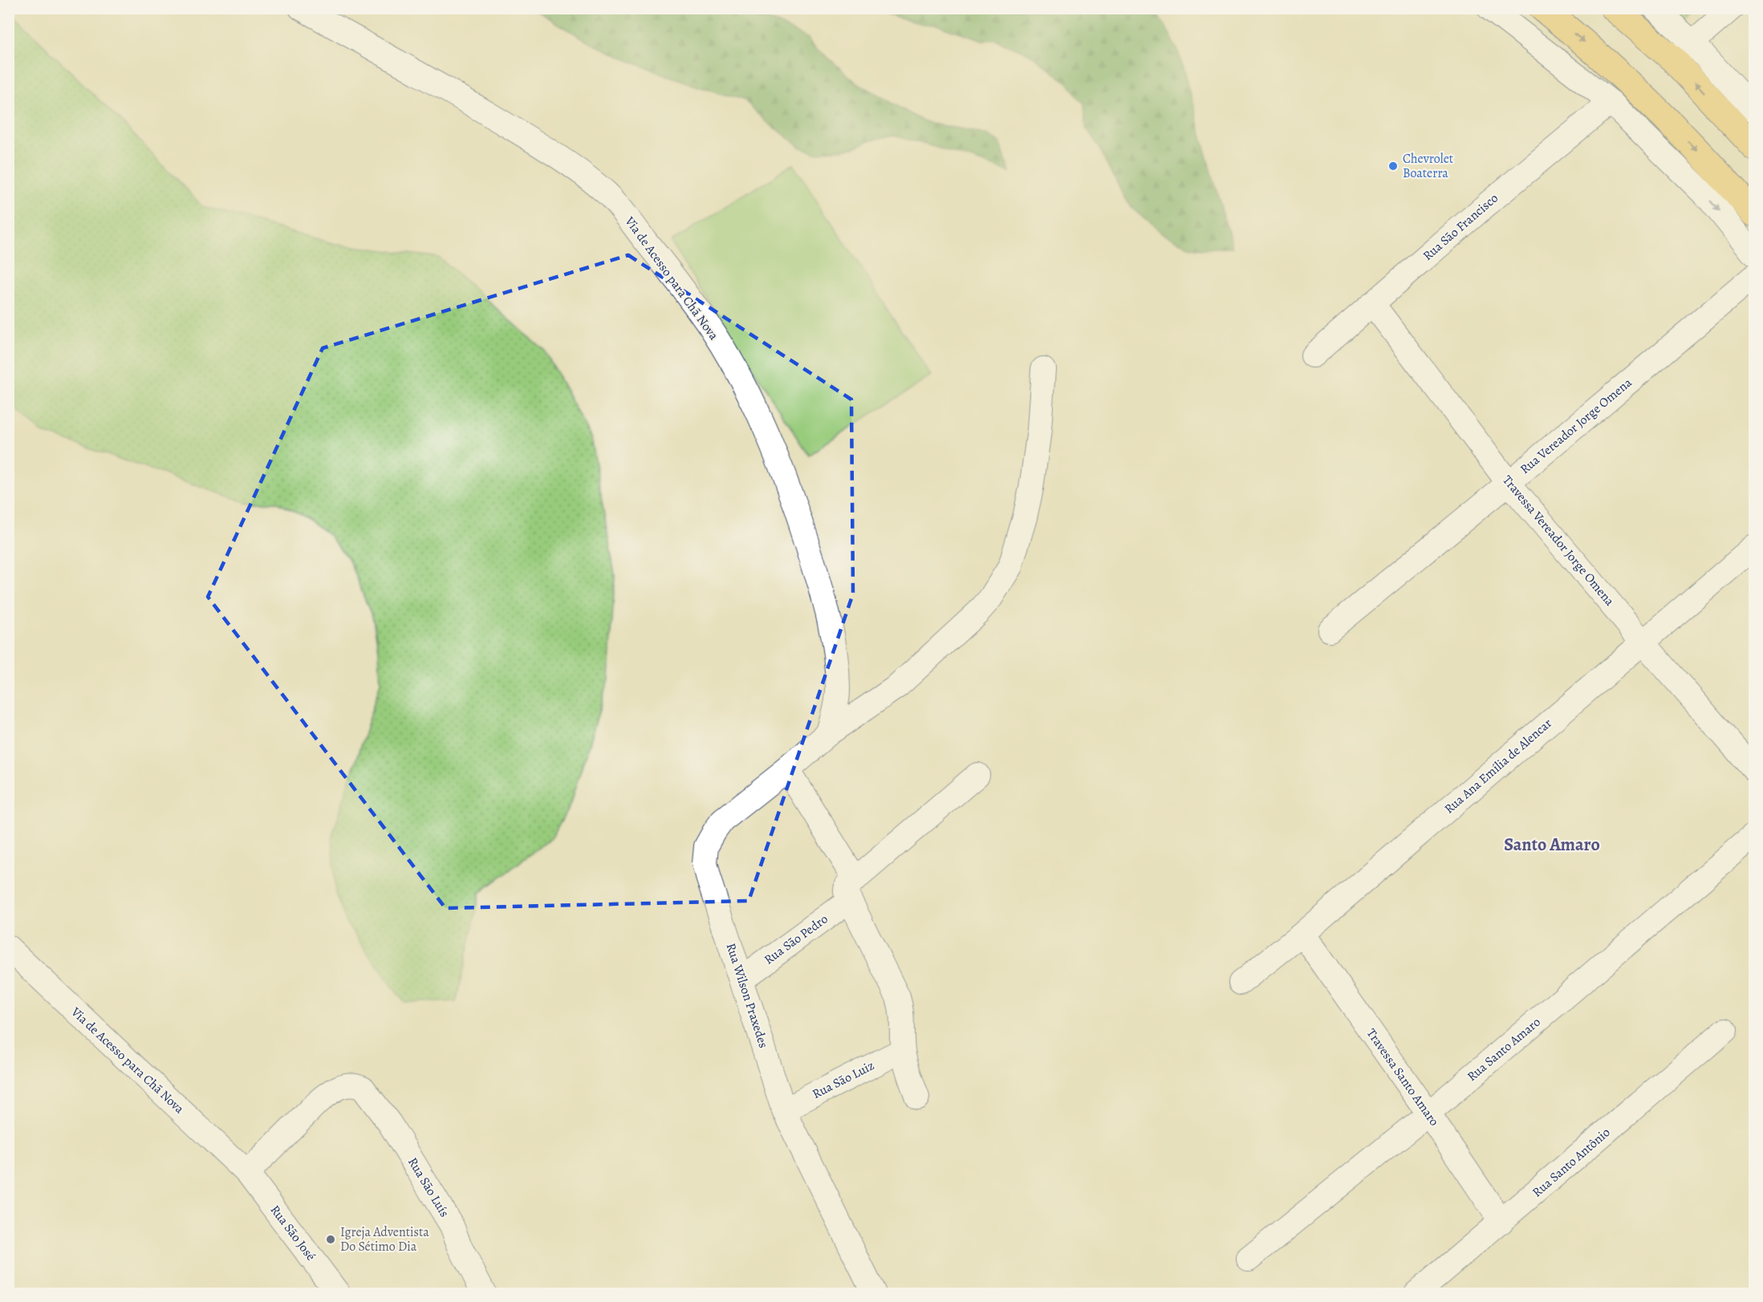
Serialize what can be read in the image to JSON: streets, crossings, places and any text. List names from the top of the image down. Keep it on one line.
{"streets":{"street":["Rua São Francisco","Via de Acesso para Chã Nova","Rua Vereador Jorge Omena","Travessa Vereador Jorge Omena","Rua Ana Emília de Alencar","Rua São Pedro","Rua Wilson Praxedes","Rua Santo Amaro","Travessa Santo Amaro","Rua São Luiz","Rua Santo Antônio","Rua São Luís","Rua São José"]},"crossings":[["Rua São Francisco","Travessa Vereador Jorge Omena"],["Via de Acesso para Chã Nova","Rua Wilson Praxedes"],["Via de Acesso para Chã Nova","Rua São Luís"],["Via de Acesso para Chã Nova","Rua São José"],["Rua Vereador Jorge Omena","Travessa Vereador Jorge Omena"],["Travessa Vereador Jorge Omena","Rua Ana Emília de Alencar"],["Rua Ana Emília de Alencar","Travessa Santo Amaro"],["Rua São Pedro","Rua Wilson Praxedes"],["Rua Wilson Praxedes","Rua São Luiz"],["Rua Santo Amaro","Travessa Santo Amaro"],["Travessa Santo Amaro","Rua Santo Antônio"],["Rua São Luís","Rua São José"]],"districts":["Santo Amaro"],"places":["Chevrolet Boaterra","Igreja Adventista Do Sétimo Dia"]}
